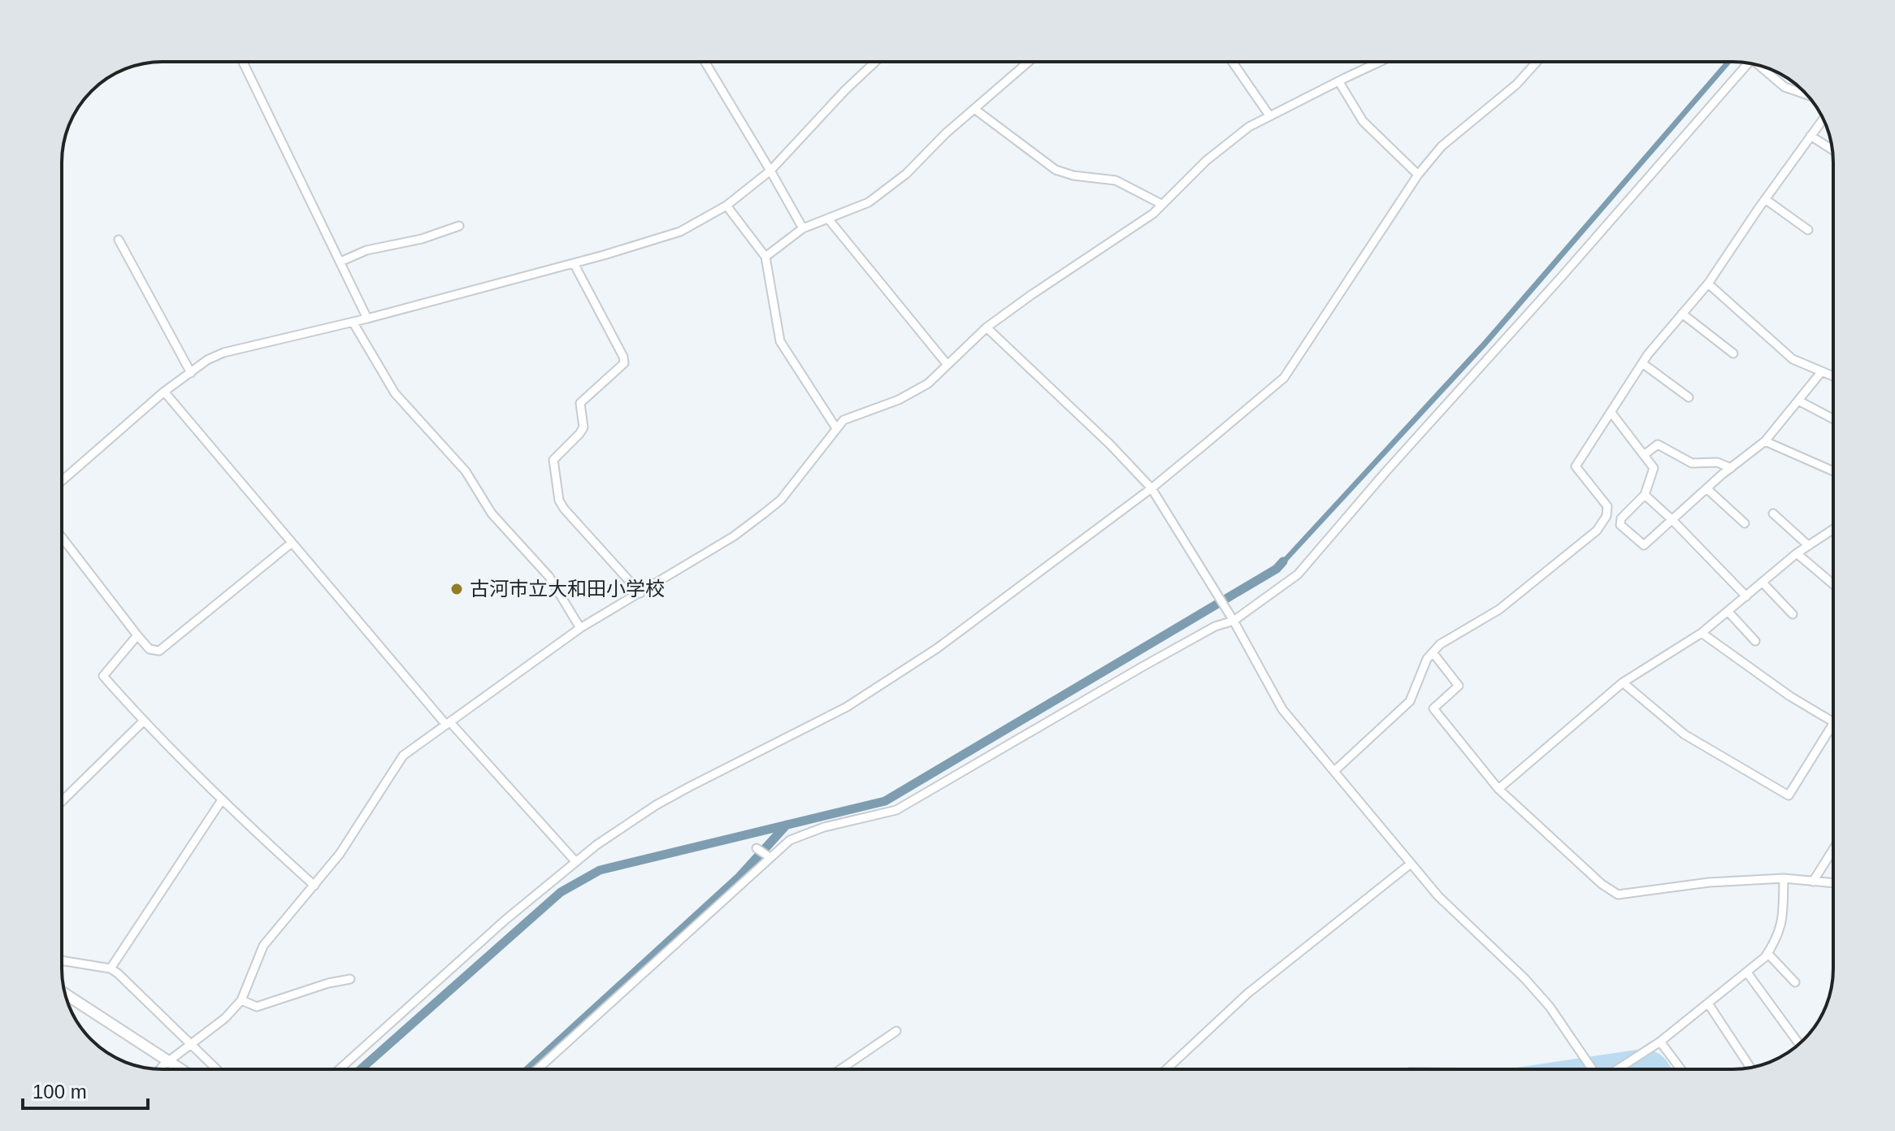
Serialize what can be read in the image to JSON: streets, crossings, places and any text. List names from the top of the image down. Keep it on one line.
{"places":["古河市立大和田小学校"],"scale_bar":"100 m"}
